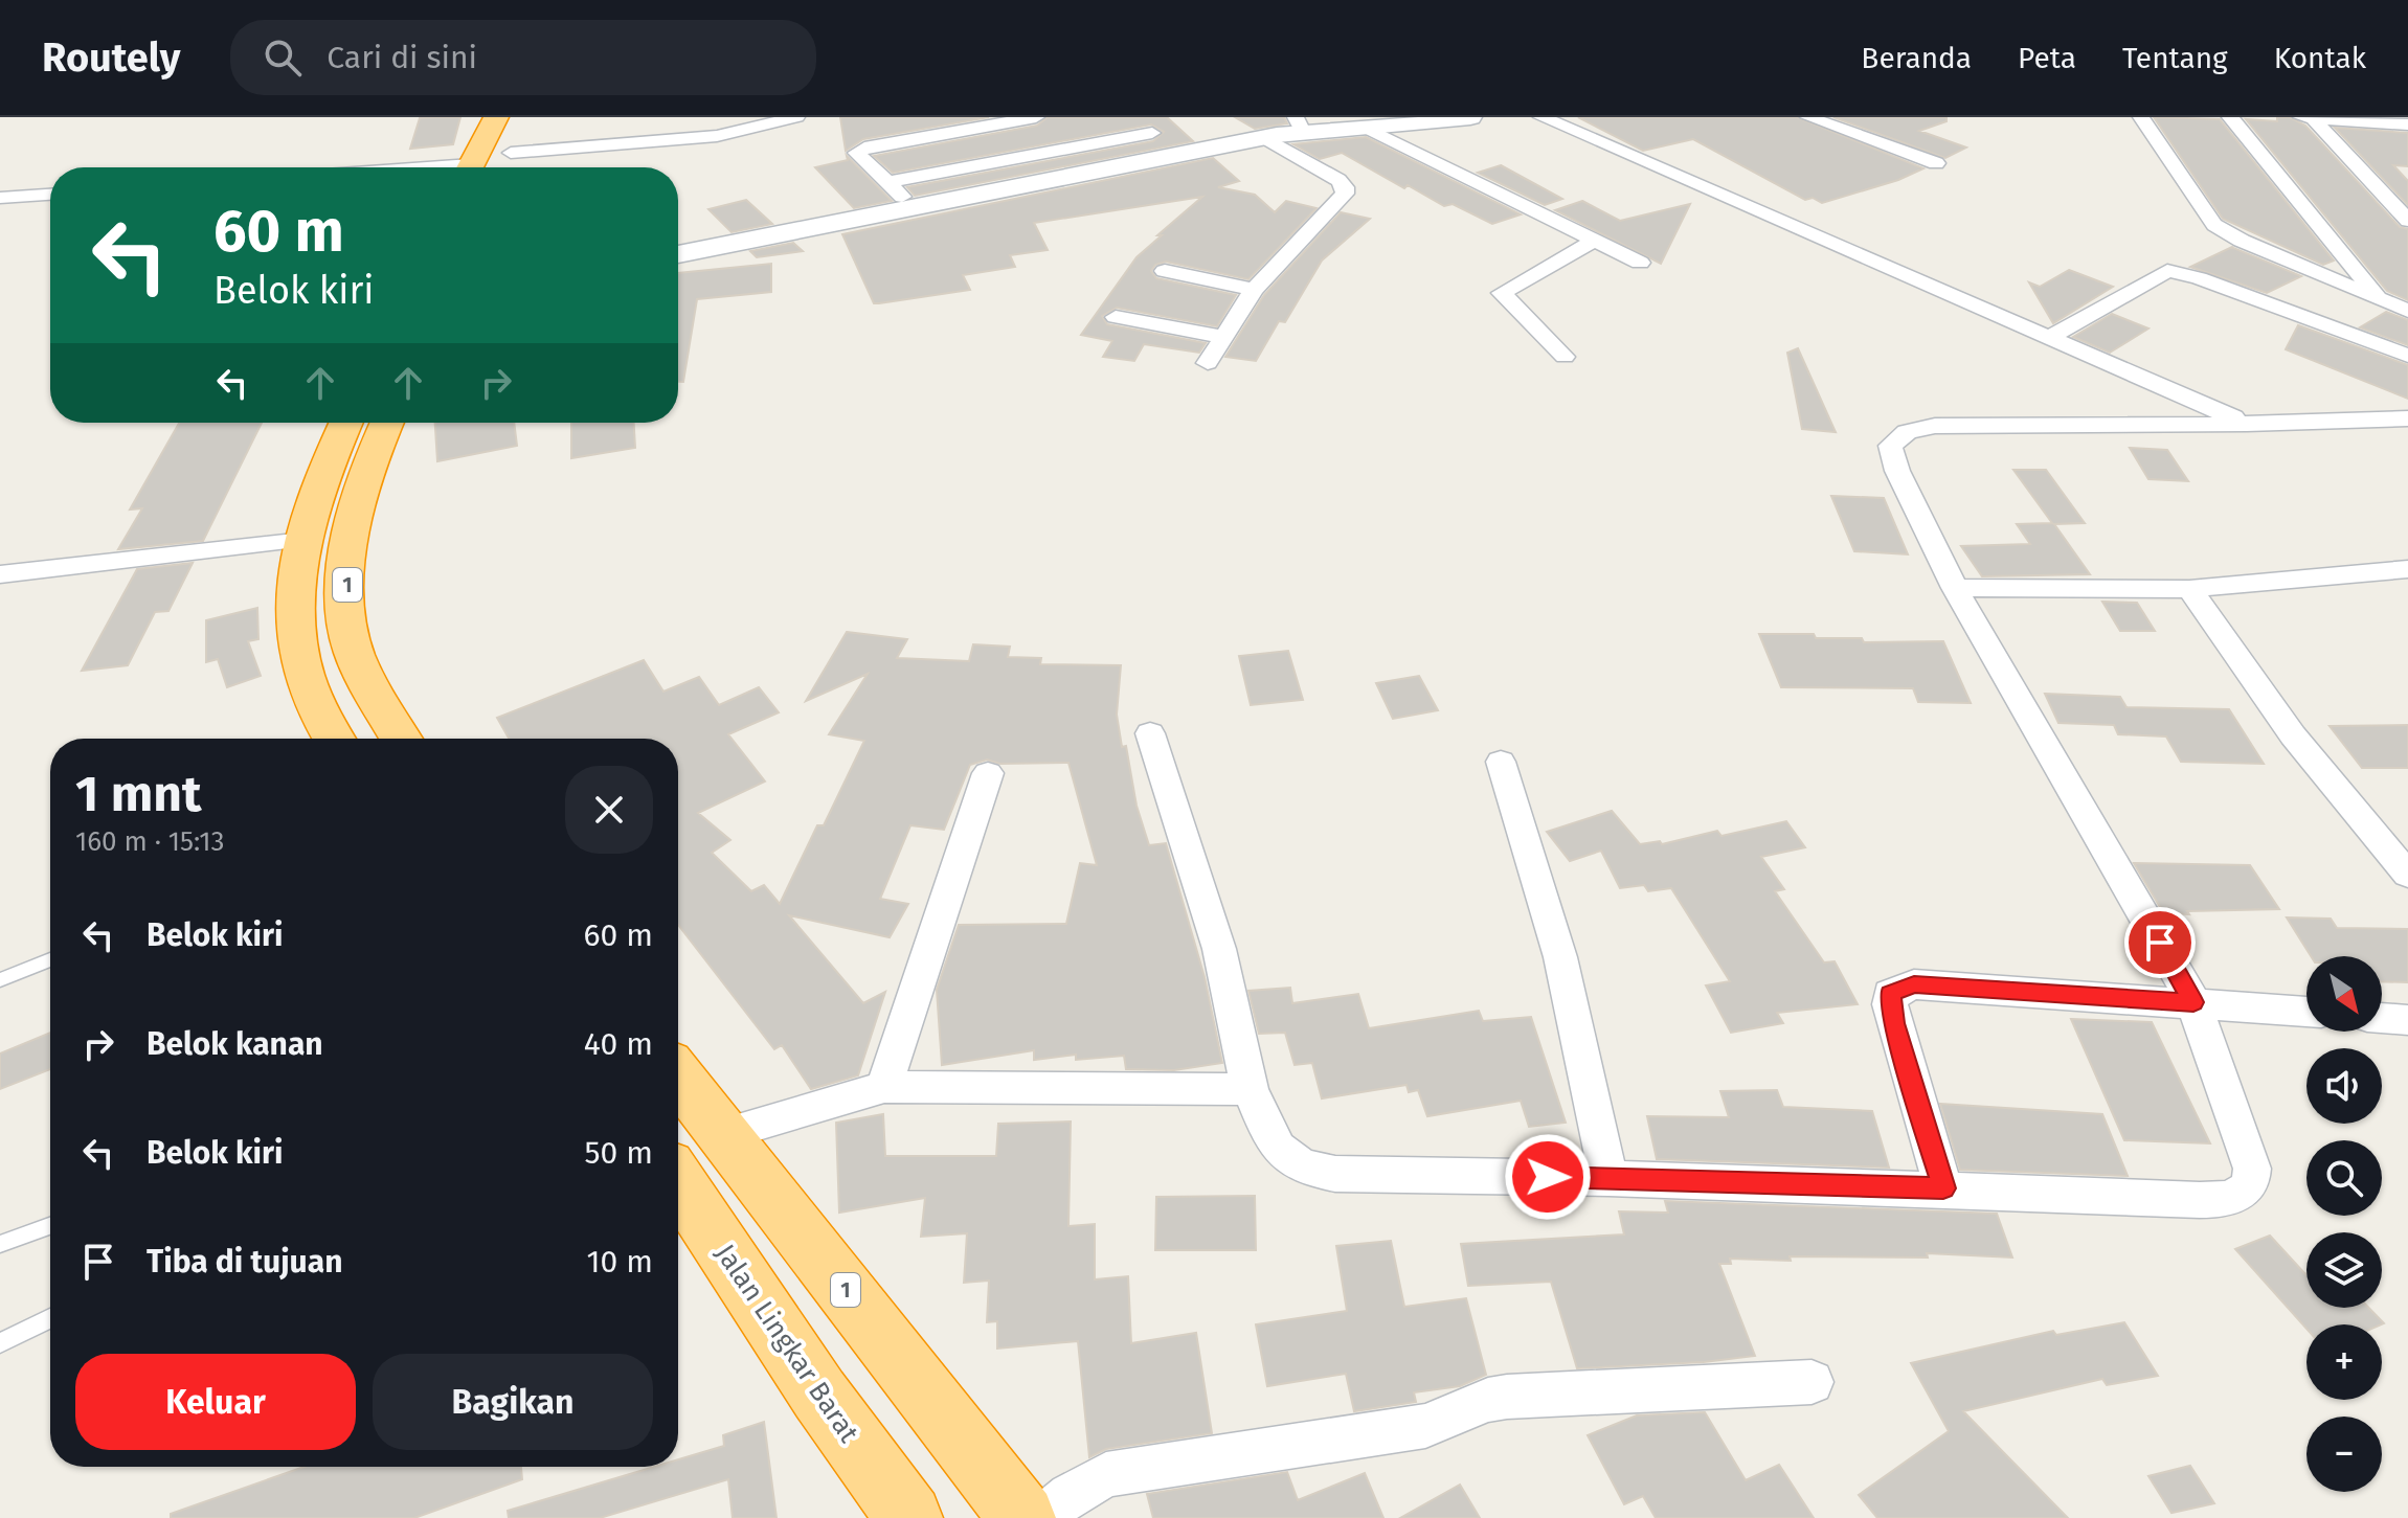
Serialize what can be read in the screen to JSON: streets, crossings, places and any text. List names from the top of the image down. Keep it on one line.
{"streets":{"highway":["1","Jalan Lingkar Barat"]},"north":"bottom right","page":{"header":"Routely","search":"Cari di sini","nav":["Beranda","Peta","Tentang","Kontak"],"turn":["60 m","Belok kiri"],"heading":["1 mnt","160 m · 15:13"],"list":[{"name":"Belok kiri","value":"60 m"},{"name":"Belok kanan","value":"40 m"},{"name":"Belok kiri","value":"50 m"},{"name":"Tiba di tujuan","value":"10 m"}],"map_buttons":["+","−"],"buttons":["Keluar","Bagikan"]}}
